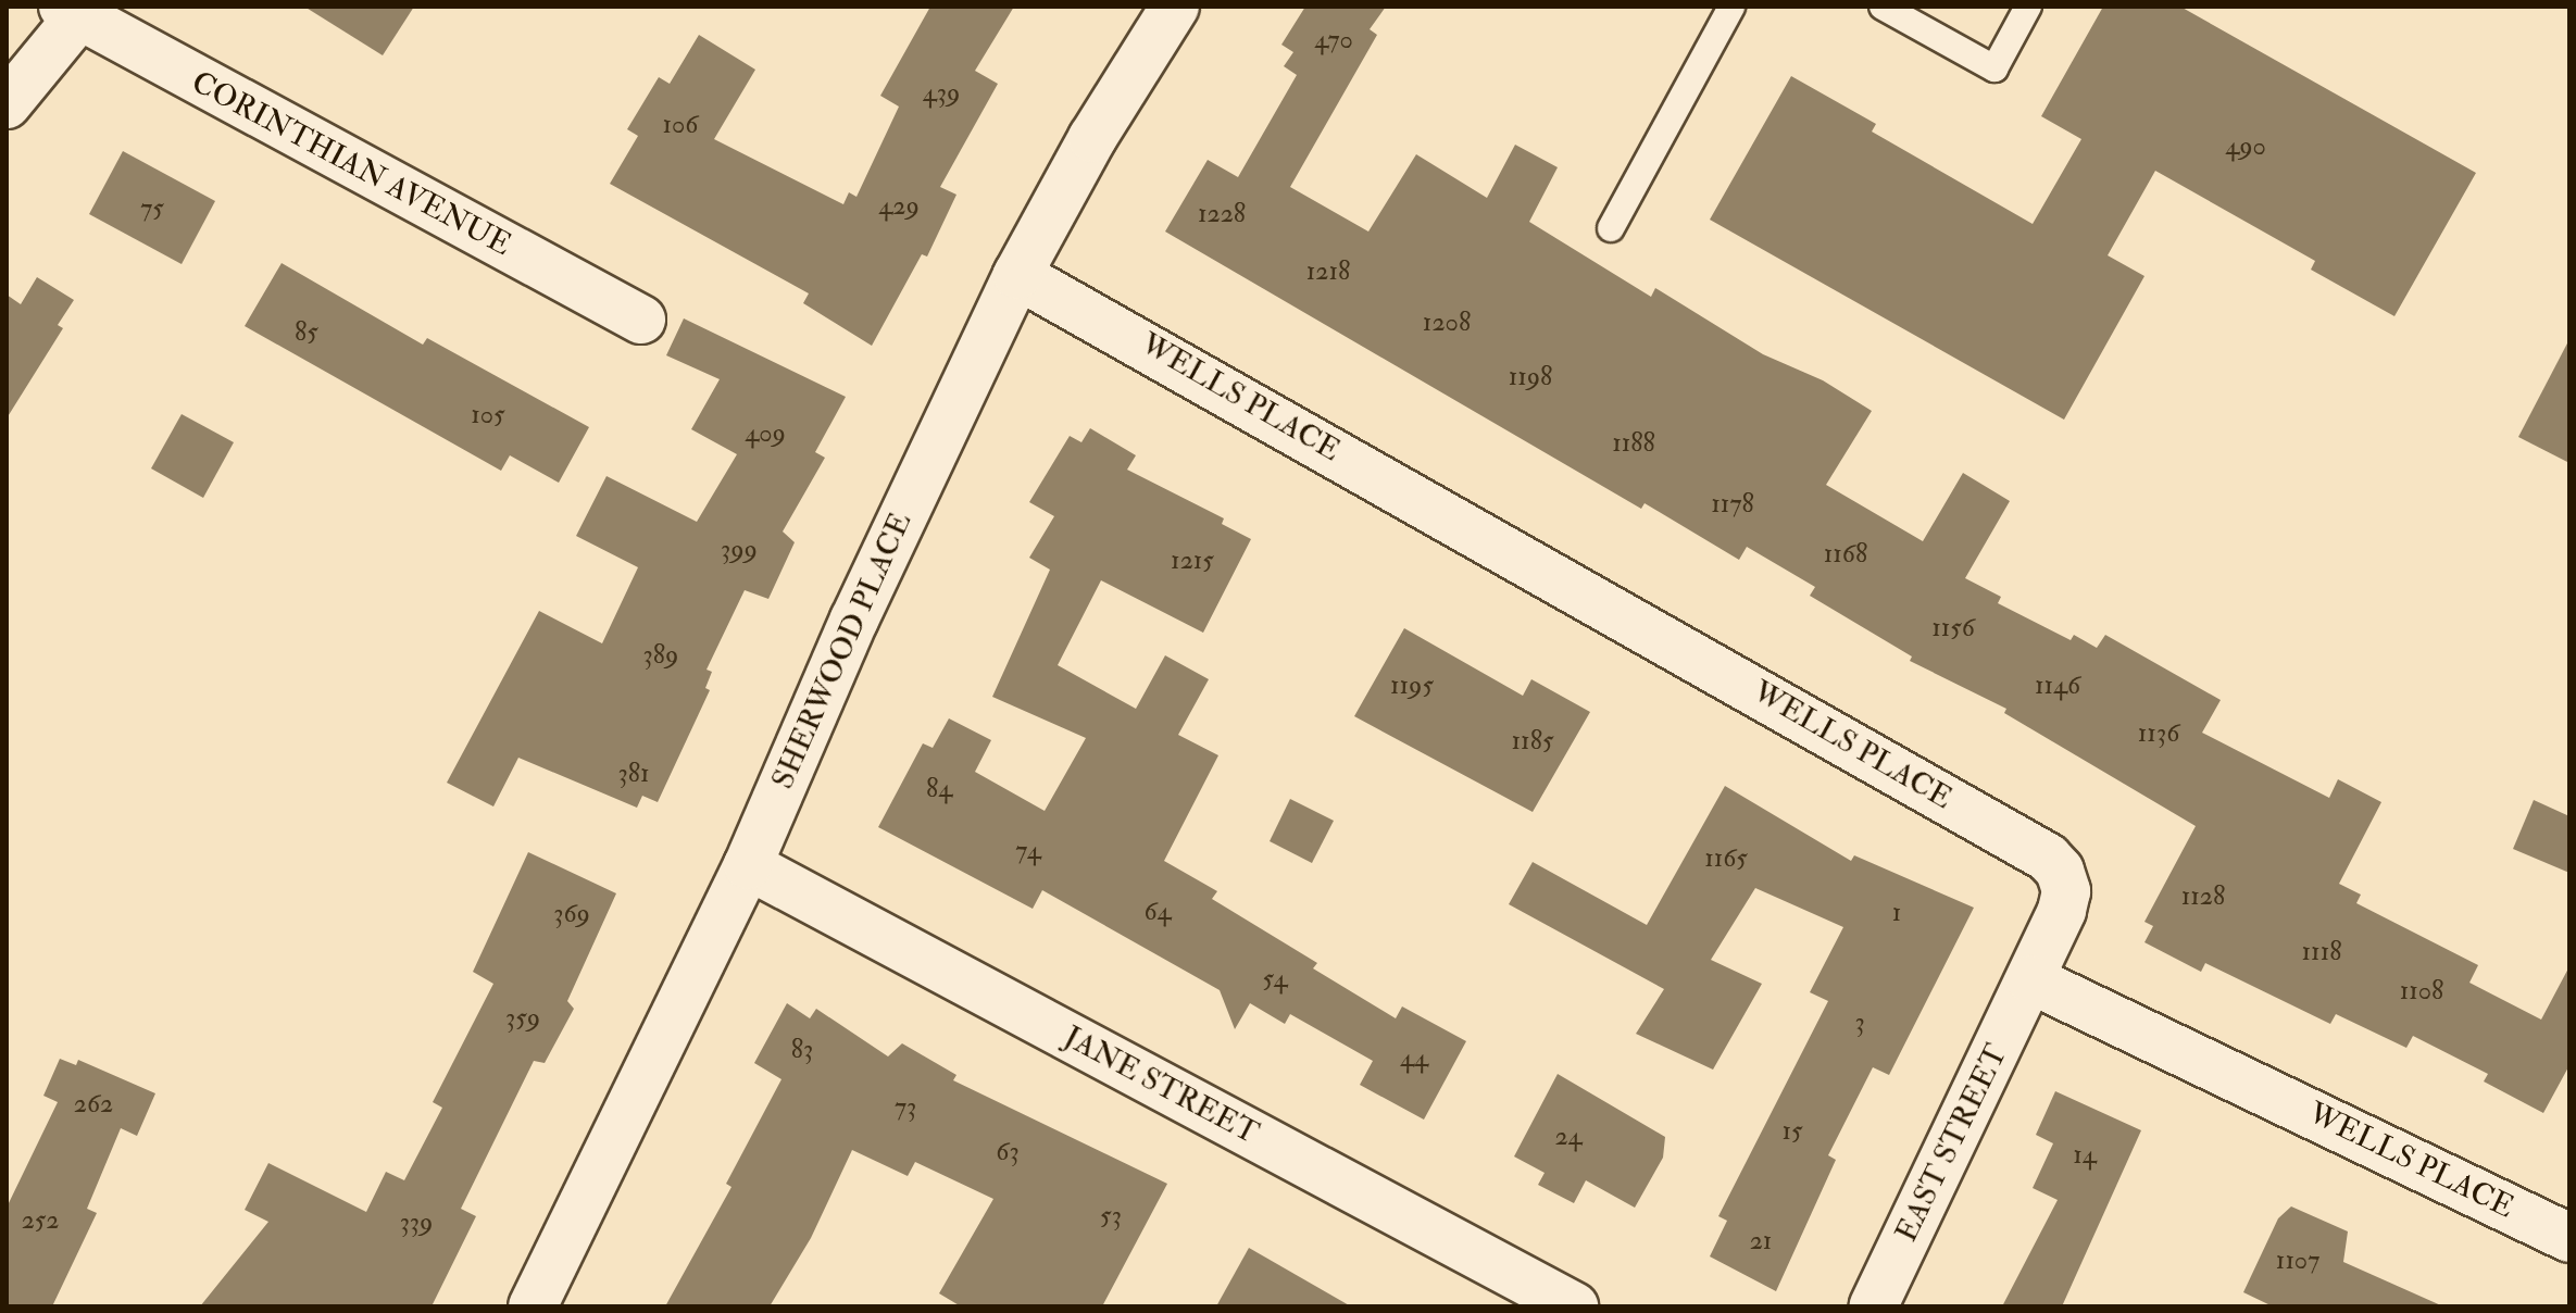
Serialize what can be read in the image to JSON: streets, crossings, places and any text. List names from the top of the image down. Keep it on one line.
{"streets":{"street":["CORINTHIAN AVENUE","WELLS PLACE","SHERWOOD PLACE","JANE STREET","EAST STREET"]},"crossings":[["WELLS PLACE","SHERWOOD PLACE"],["WELLS PLACE","EAST STREET"],["SHERWOOD PLACE","JANE STREET"]],"house_numbers":["470","439","106","490","429","75","1228","1218","1208","85","1198","105","409","1188","1178","399","1168","1215","1156","389","1195","1146","1136","1185","381","84","74","1165","1128","64","1","369","1118","54","1108","359","3","83","44","262","73","15","24","63","14","53","252","339","21","1107"]}
